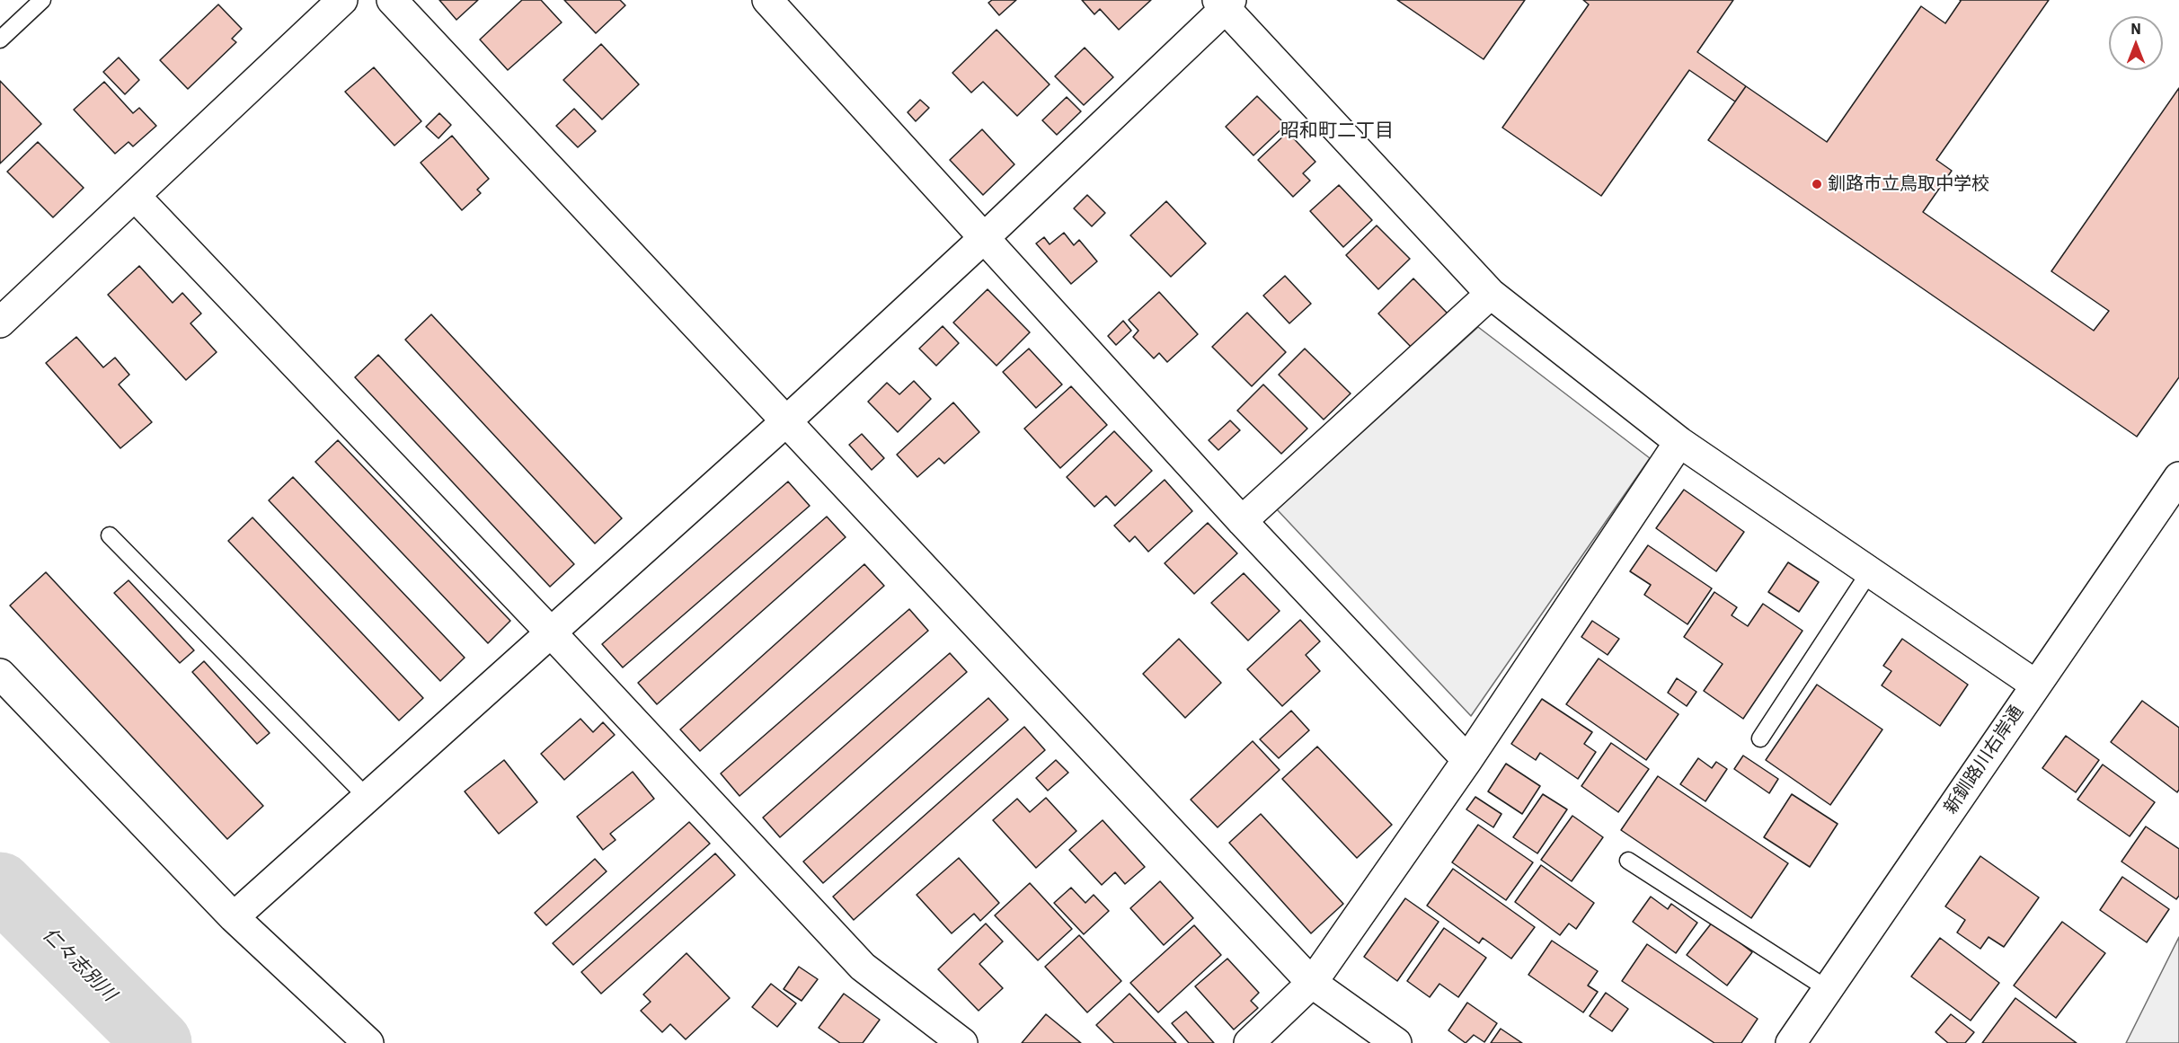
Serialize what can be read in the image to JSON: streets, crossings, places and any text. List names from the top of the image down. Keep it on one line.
{"streets":{"street":["新釧路川右岸通"]},"districts":["昭和町二丁目"],"water":["仁々志別川"],"places":["釧路市立鳥取中学校"],"north":"top"}
